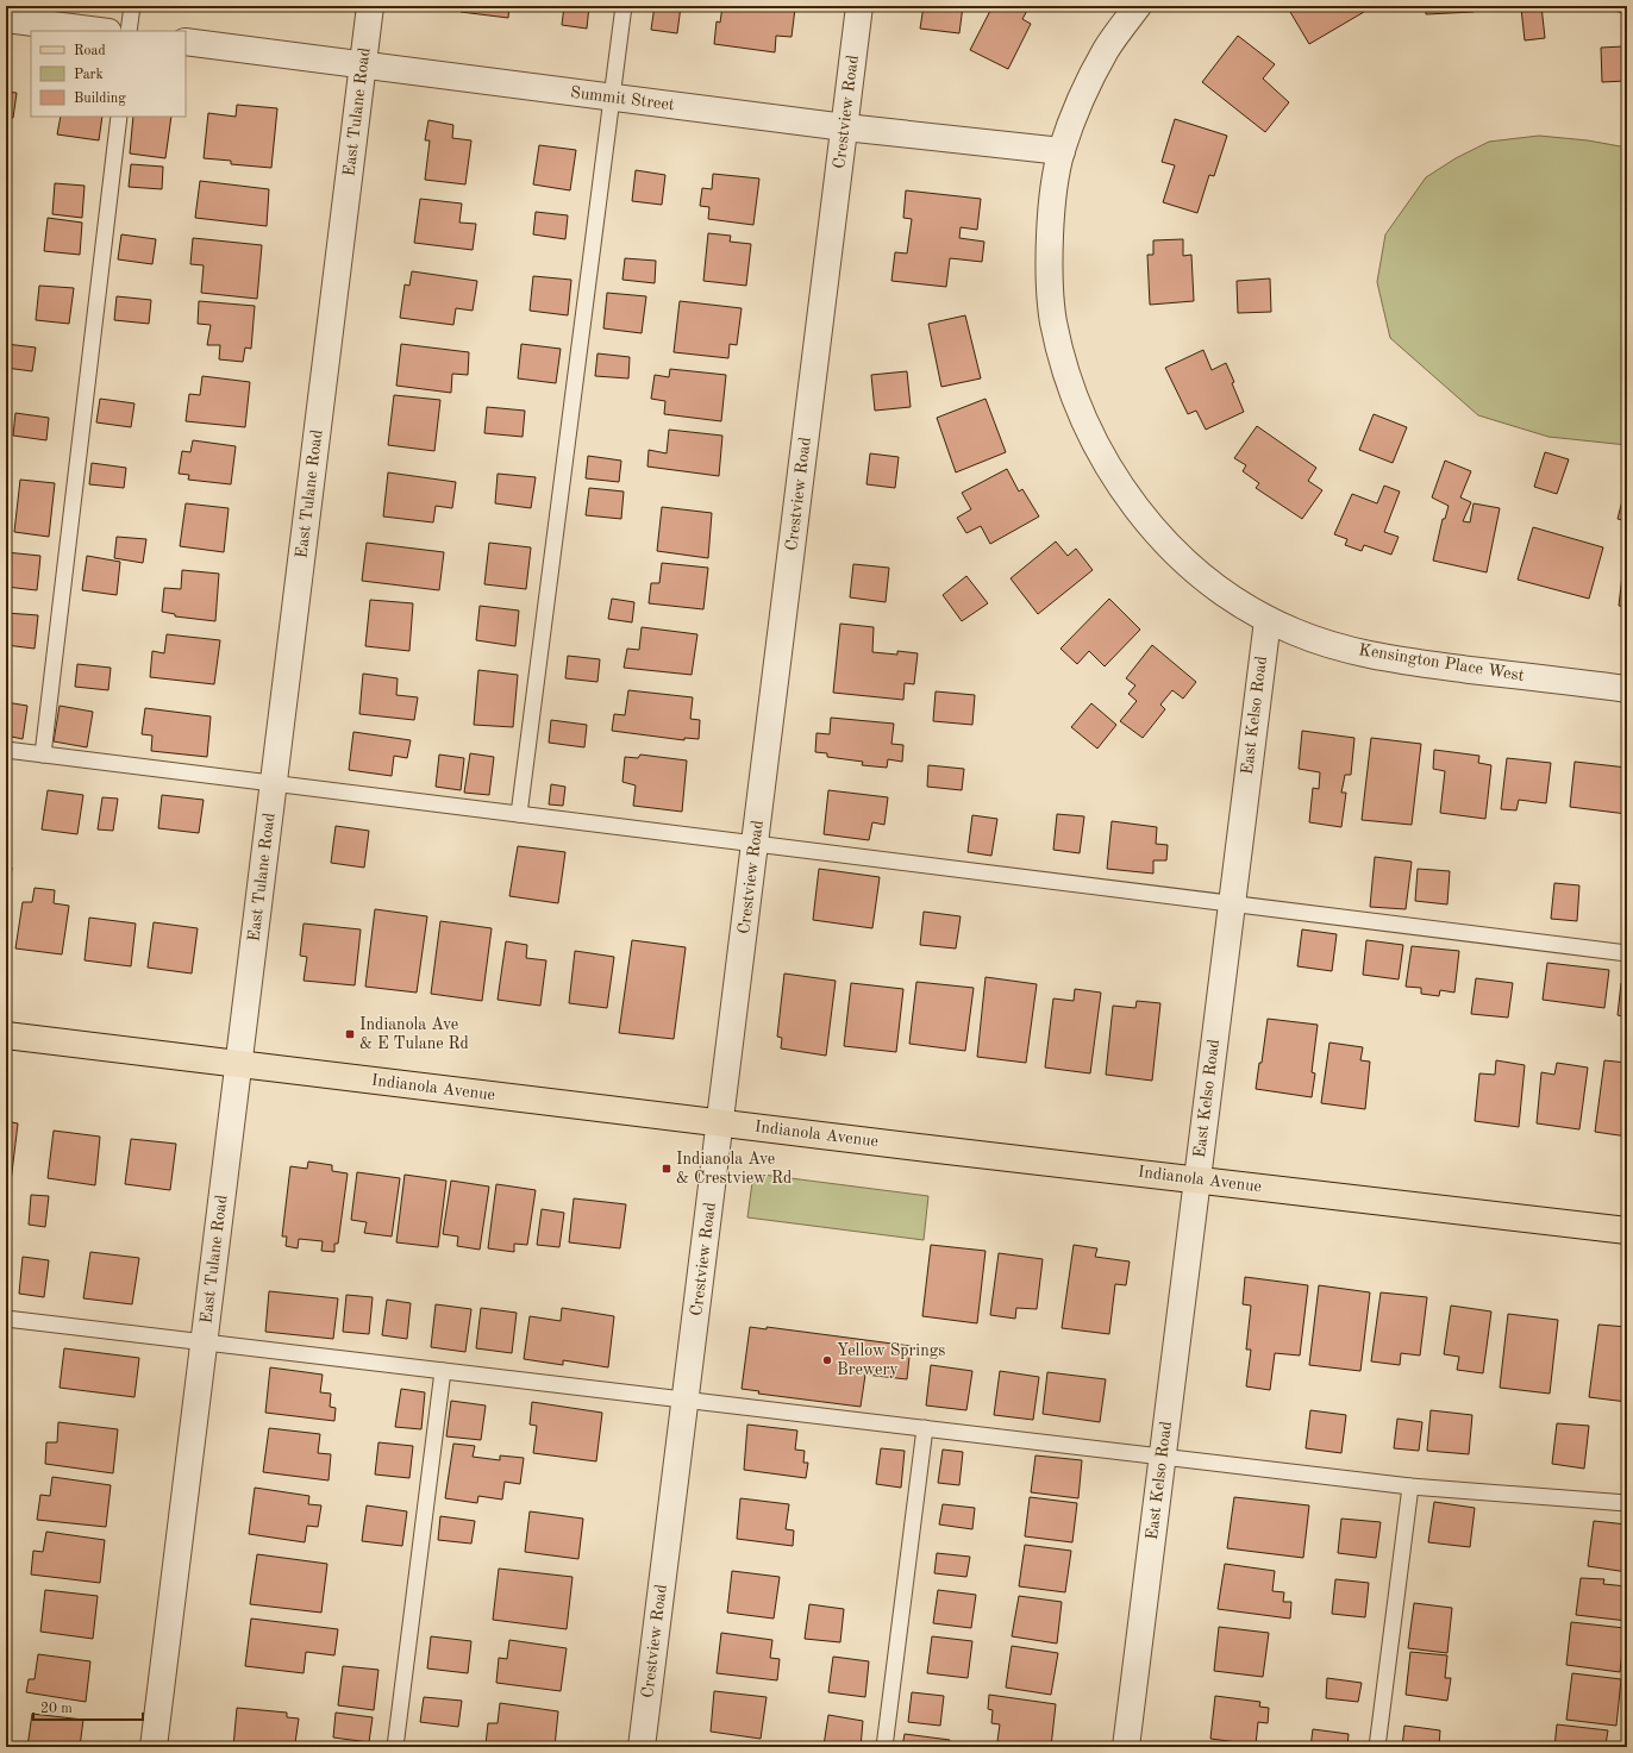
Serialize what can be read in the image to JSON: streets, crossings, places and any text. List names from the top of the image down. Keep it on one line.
{"streets":{"main road":["Indianola Avenue"],"street":["Summit Street","East Tulane Road","Crestview Road","Kensington Place West","East Kelso Road"]},"crossings":[["Summit Street","East Tulane Road"],["Summit Street","Crestview Road"],["Summit Street","Kensington Place West"],["East Tulane Road","Indianola Avenue"],["Crestview Road","Indianola Avenue"],["Kensington Place West","East Kelso Road"],["East Kelso Road","Indianola Avenue"]],"places":{"transit":["Indianola Ave & E Tulane Rd","Indianola Ave & Crestview Rd"],"other":["Yellow Springs Brewery"]},"legend":["Road","Park","Building"],"scale_bar":"20 m"}
